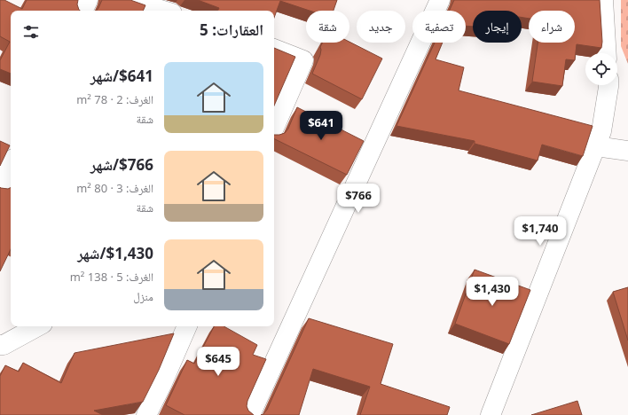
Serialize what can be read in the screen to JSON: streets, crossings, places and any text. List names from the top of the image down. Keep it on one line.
{"page":{"chip":["شراء","إيجار","تصفية","جديد","شقة"],"heading":"العقارات: 5","list":[{"name":"$641/شهر","note":"الغرف: 2 · 78 m² · شقة"},{"name":"$766/شهر","note":"الغرف: 3 · 80 m² · شقة"},{"name":"$1,430/شهر","note":"الغرف: 5 · 138 m² · منزل"}],"price":["$641","$766","$1,740","$1,430","$645"]}}
